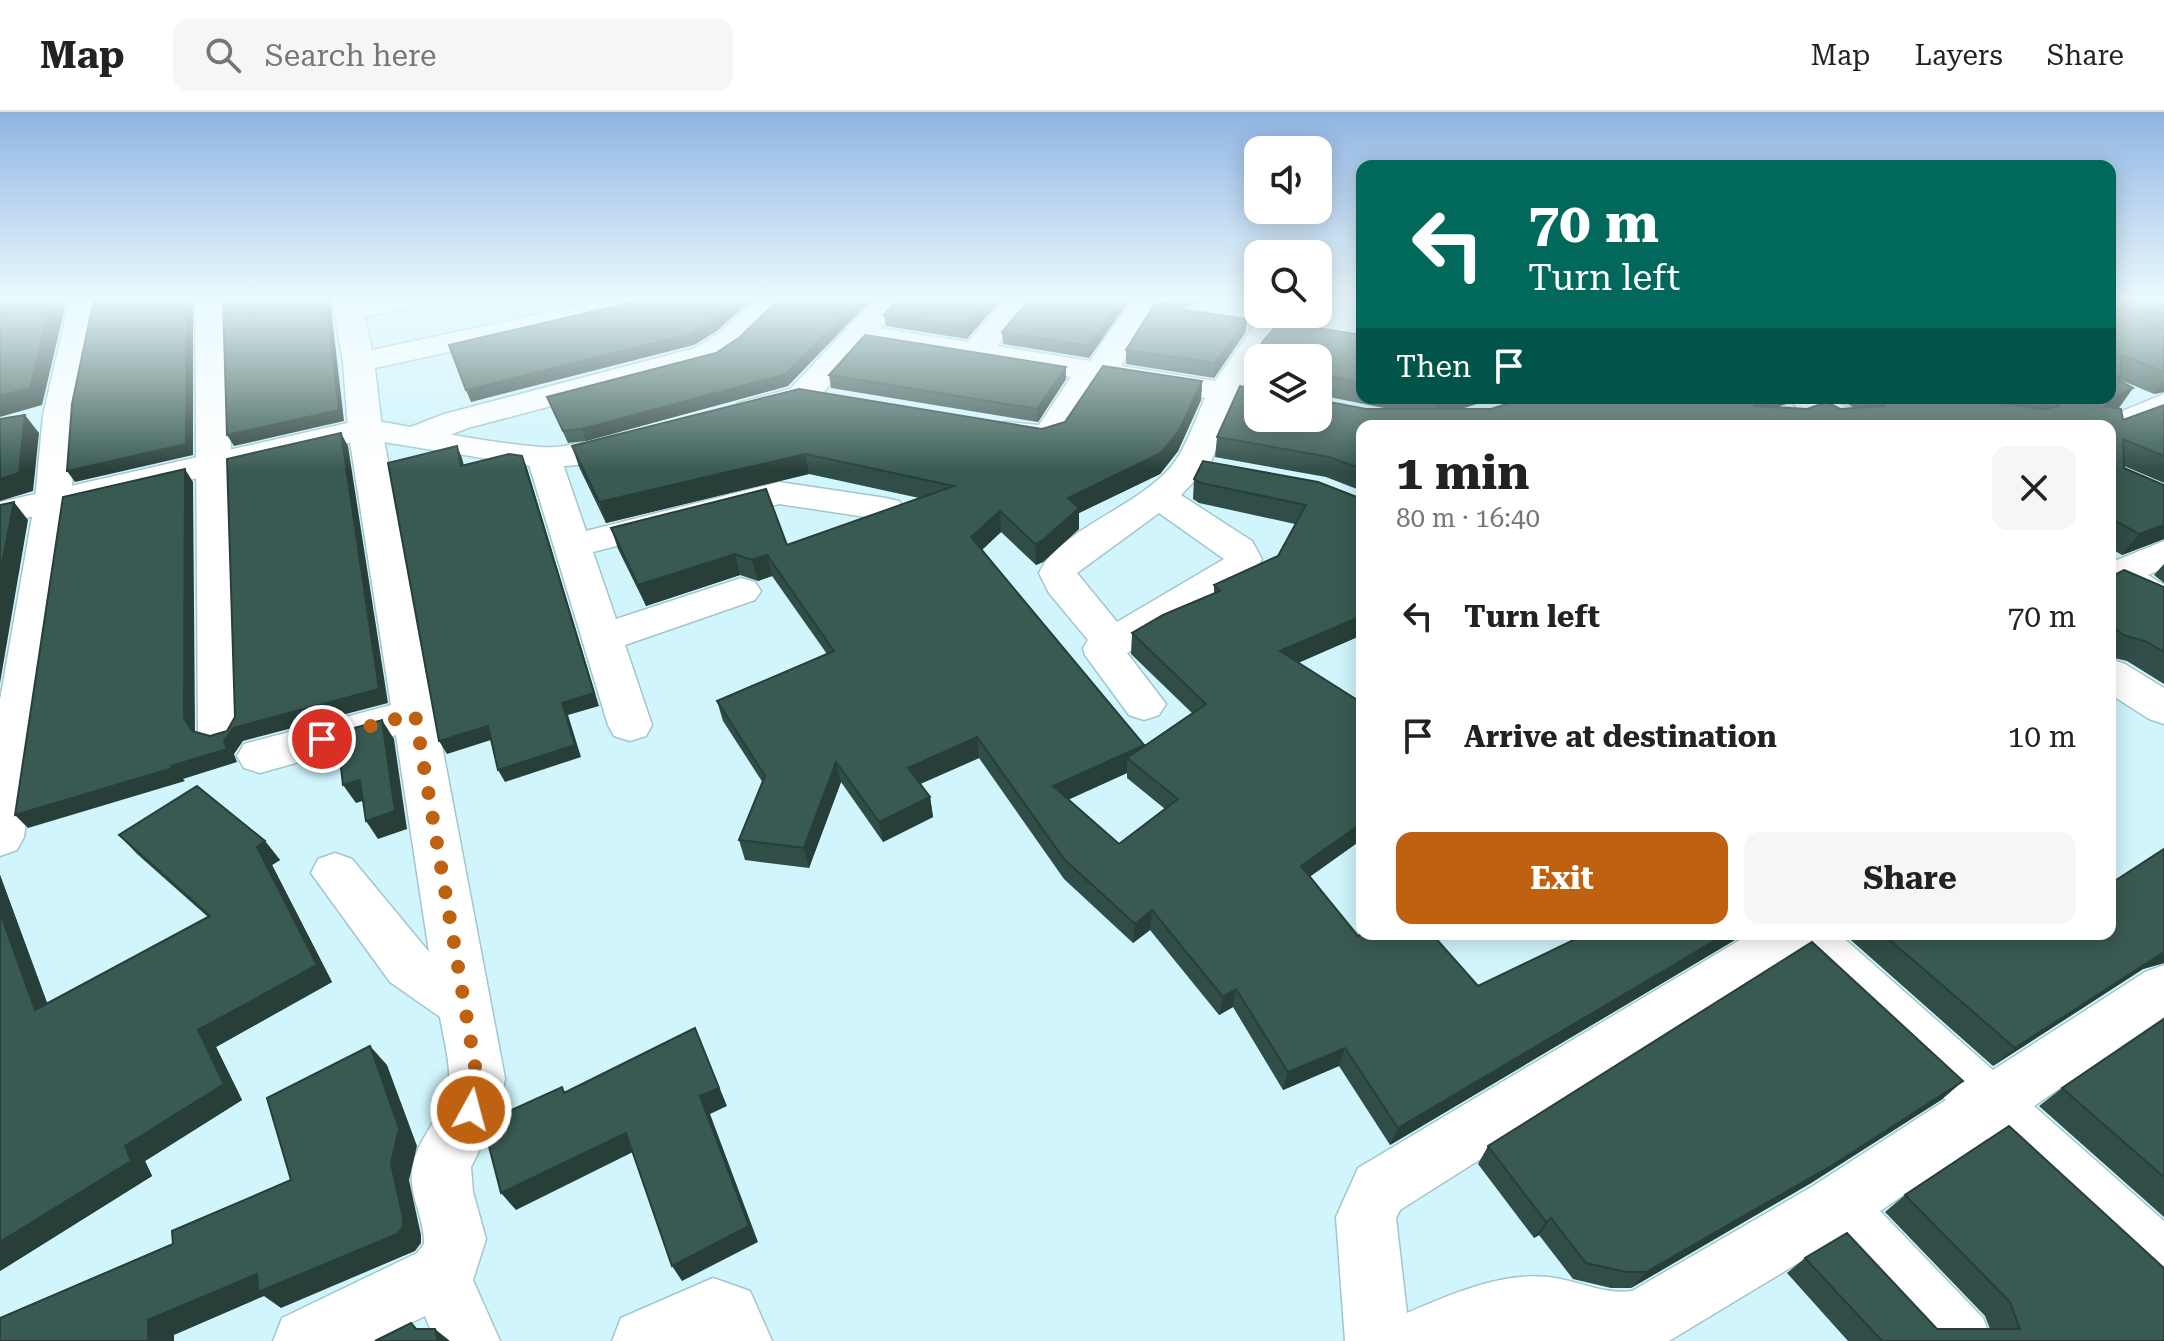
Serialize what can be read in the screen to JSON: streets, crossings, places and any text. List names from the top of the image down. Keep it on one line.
{"page":{"header":"Map","search":"Search here","nav":["Map","Layers","Share"],"turn":["70 m","Turn left"],"then":"Then","heading":["1 min","80 m · 16:40"],"list":[{"name":"Turn left","value":"70 m"},{"name":"Arrive at destination","value":"10 m"}],"buttons":["Exit","Share"]}}
